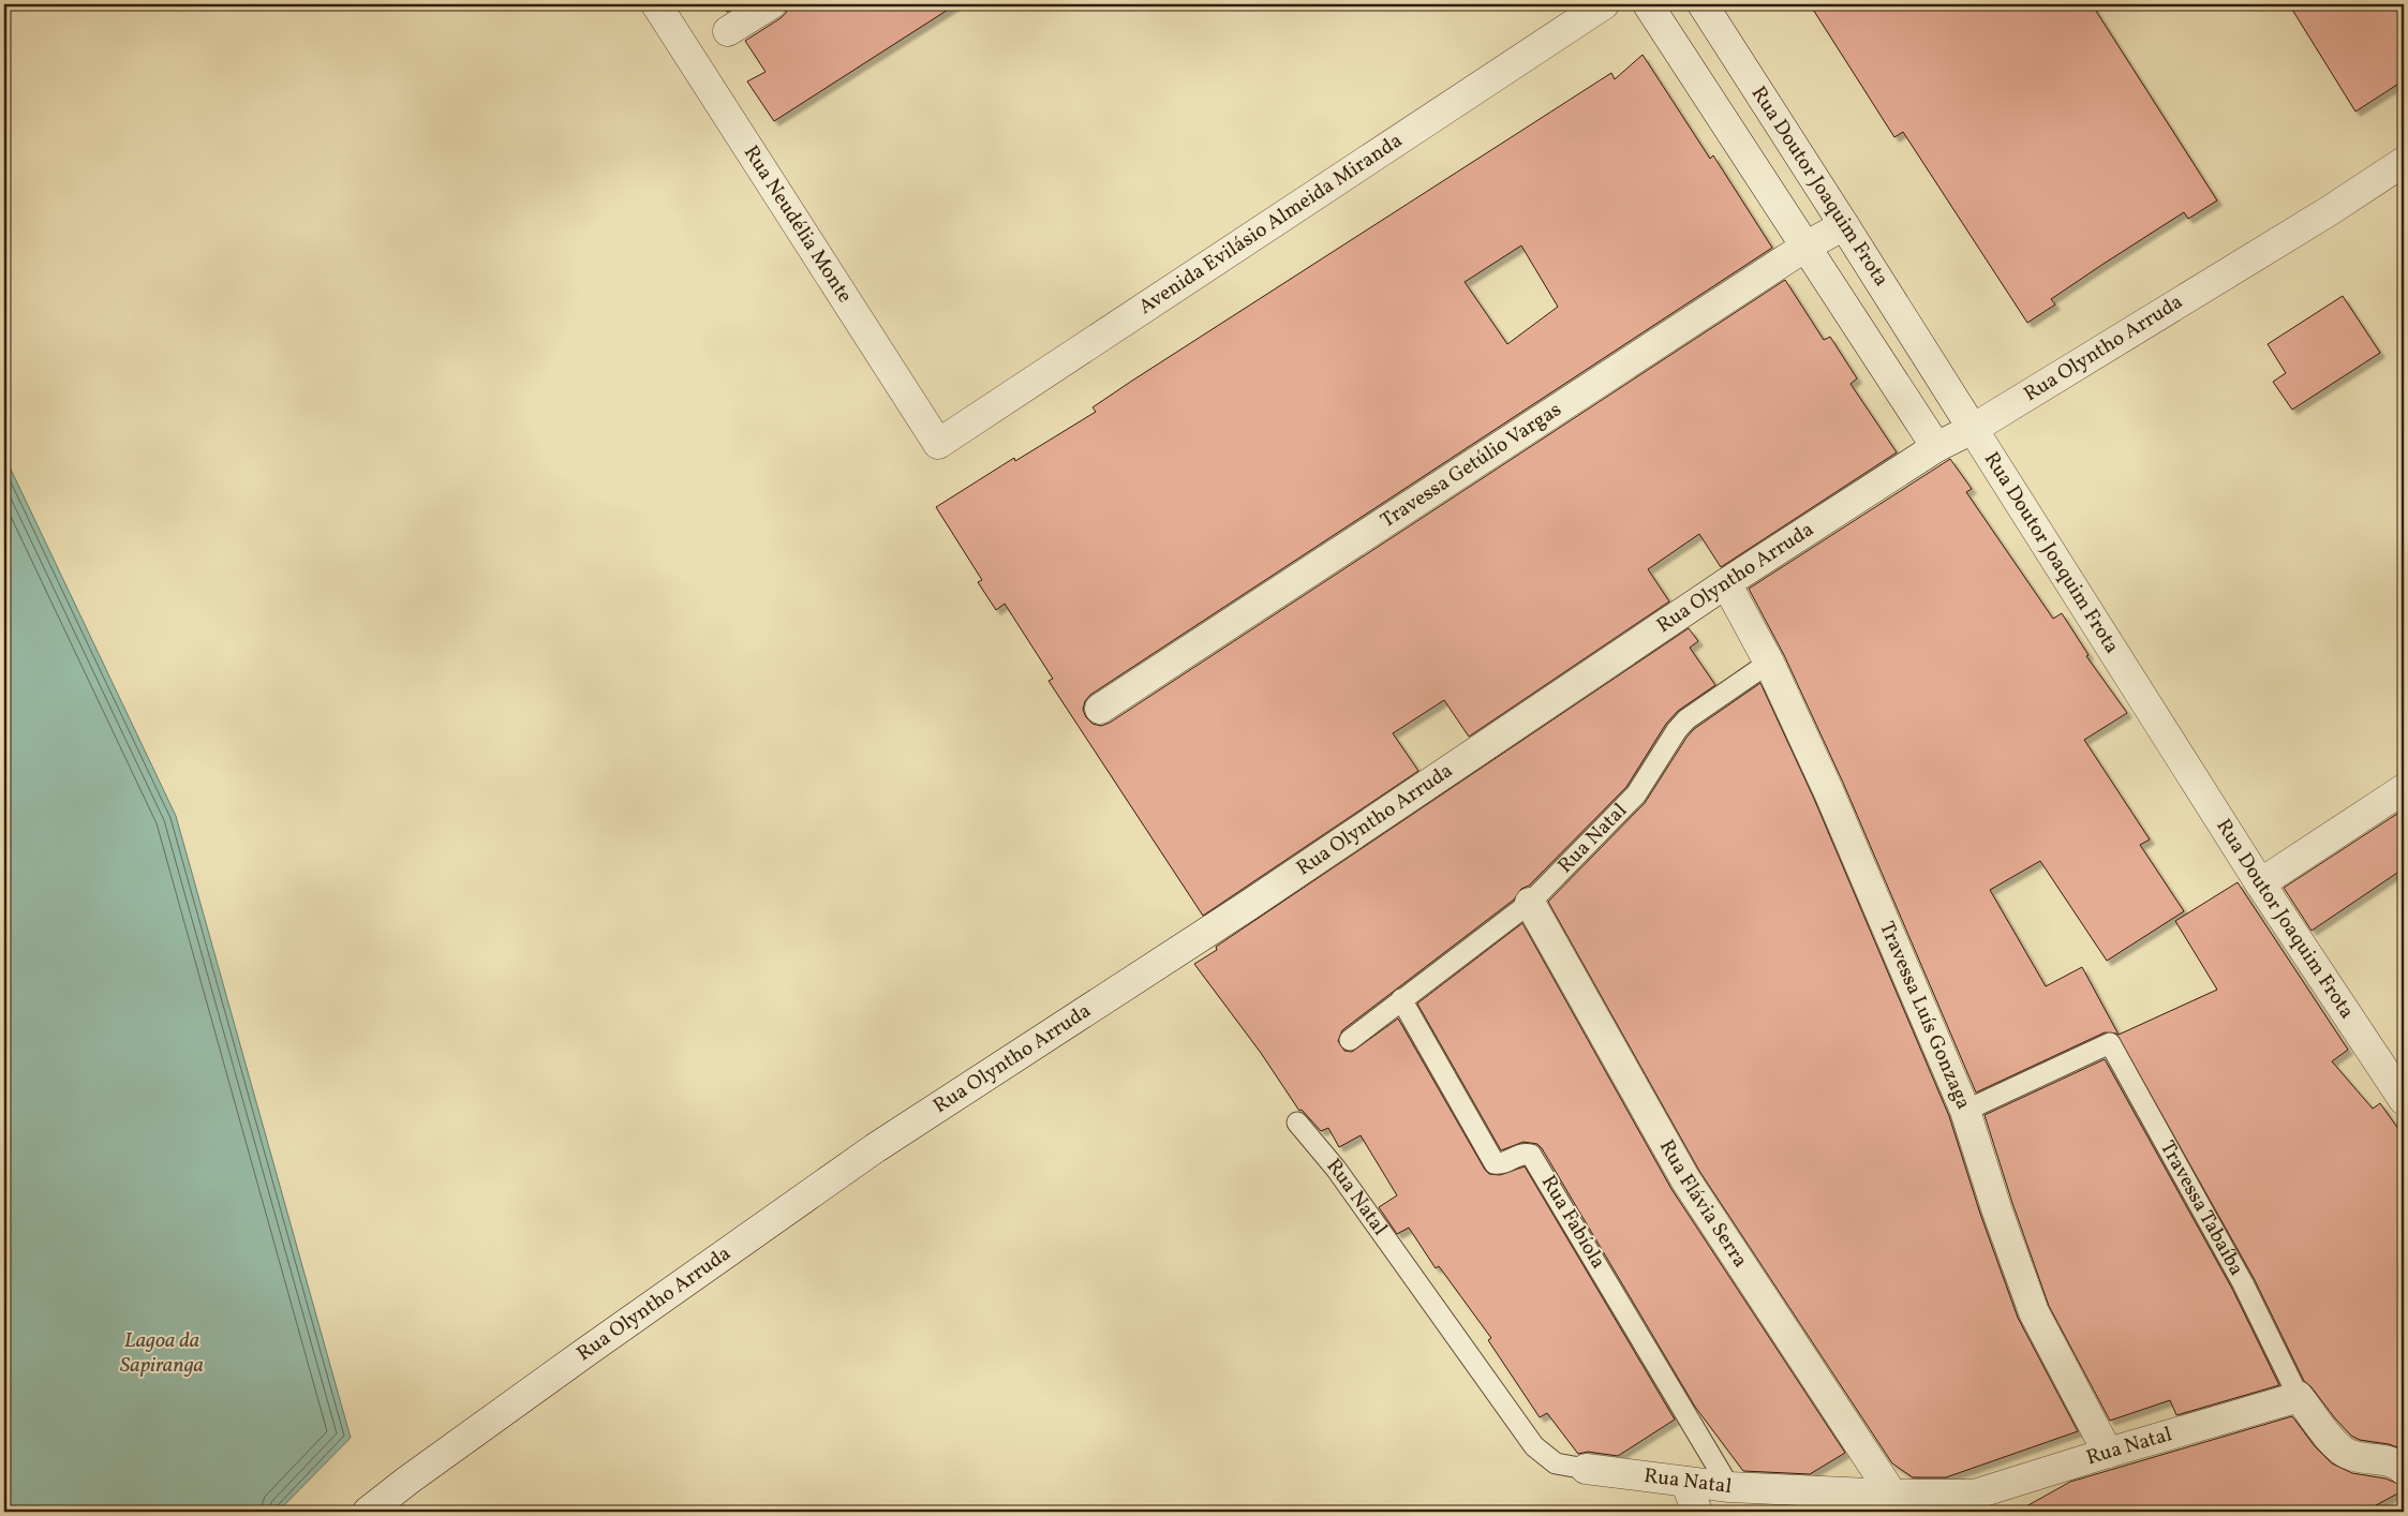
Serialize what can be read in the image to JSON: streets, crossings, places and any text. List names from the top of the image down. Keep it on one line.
{"streets":{"street":["Rua Doutor Joaquim Frota","Rua Neudélia Monte","Avenida Evilásio Almeida Miranda","Rua Olyntho Arruda","Travessa Getúlio Vargas","Rua Natal","Travessa Luís Gonzaga","Rua Flávia Serra","Travessa Tabaíba"],"lane":["Rua Fabíola"]},"crossings":[["Rua Doutor Joaquim Frota","Rua Olyntho Arruda"],["Rua Doutor Joaquim Frota","Travessa Getúlio Vargas"],["Rua Neudélia Monte","Avenida Evilásio Almeida Miranda"],["Rua Olyntho Arruda","Travessa Luís Gonzaga"],["Rua Natal","Travessa Luís Gonzaga"],["Rua Natal","Rua Flávia Serra"],["Rua Natal","Travessa Tabaíba"],["Rua Natal","Rua Fabíola"],["Travessa Luís Gonzaga","Travessa Tabaíba"]],"water":["Lagoa da Sapiranga"]}
